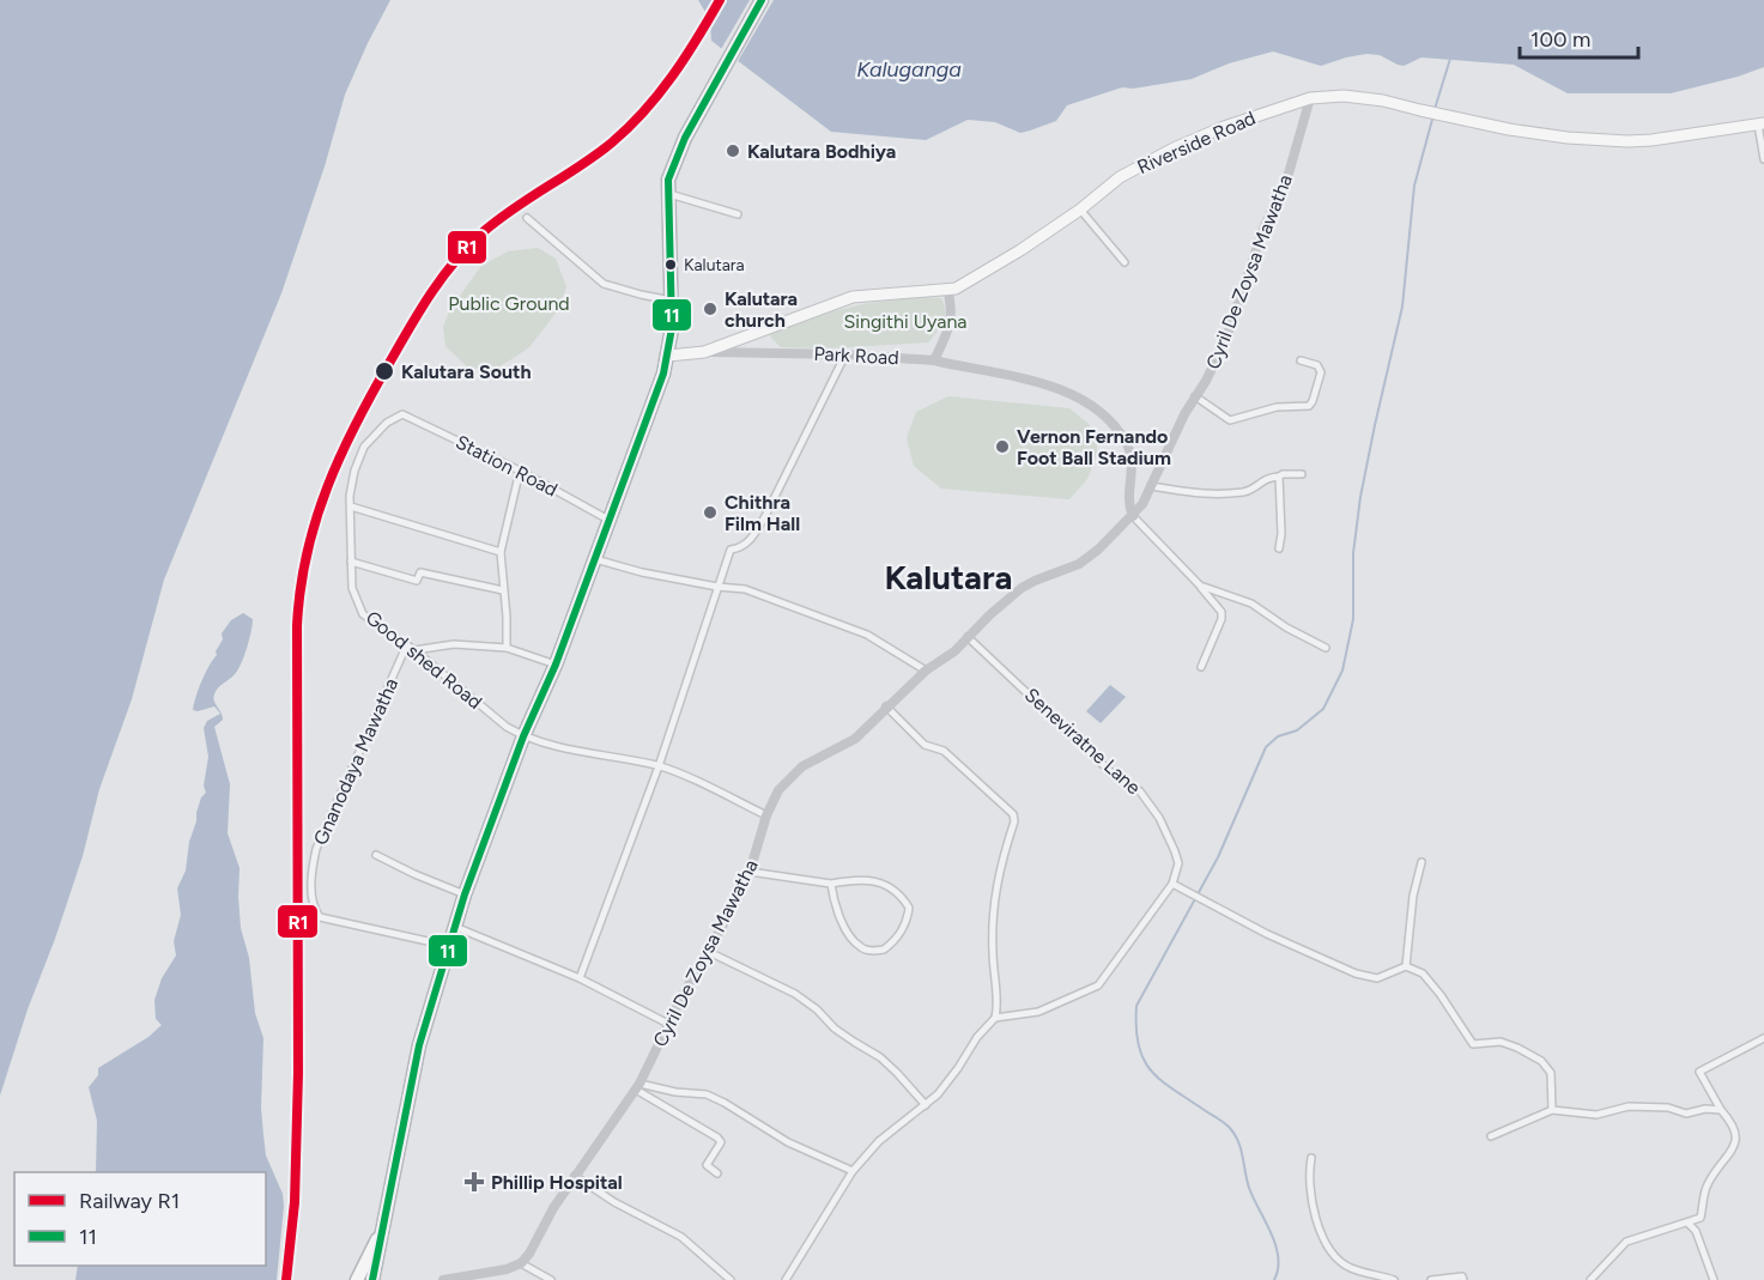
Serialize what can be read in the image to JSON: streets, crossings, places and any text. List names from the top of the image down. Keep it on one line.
{"streets":{"main road":["Riverside Road"],"street":["Cyril De Zoysa Mawatha","Park Road","Station Road","Good shed Road","Seneviratne Lane","Gnanodaya Mawatha"]},"crossings":[["Riverside Road","Cyril De Zoysa Mawatha"],["Riverside Road","Park Road"],["Cyril De Zoysa Mawatha","Park Road"],["Cyril De Zoysa Mawatha","Good shed Road"],["Cyril De Zoysa Mawatha","Seneviratne Lane"],["Station Road","Good shed Road"],["Good shed Road","Gnanodaya Mawatha"]],"districts":["Kalutara"],"water":["Kaluganga"],"parks":["Public Ground","Singithi Uyana"],"places":{"other":["Kalutara Bodhiya","Kalutara","Kalutara church","Kalutara South","Vernon Fernando Foot Ball Stadium","Chithra Film Hall"],"health":["Phillip Hospital"]},"lines":["rail line R1","transit line 11"],"legend":["Railway R1","11"],"scale_bar":"100 m"}
